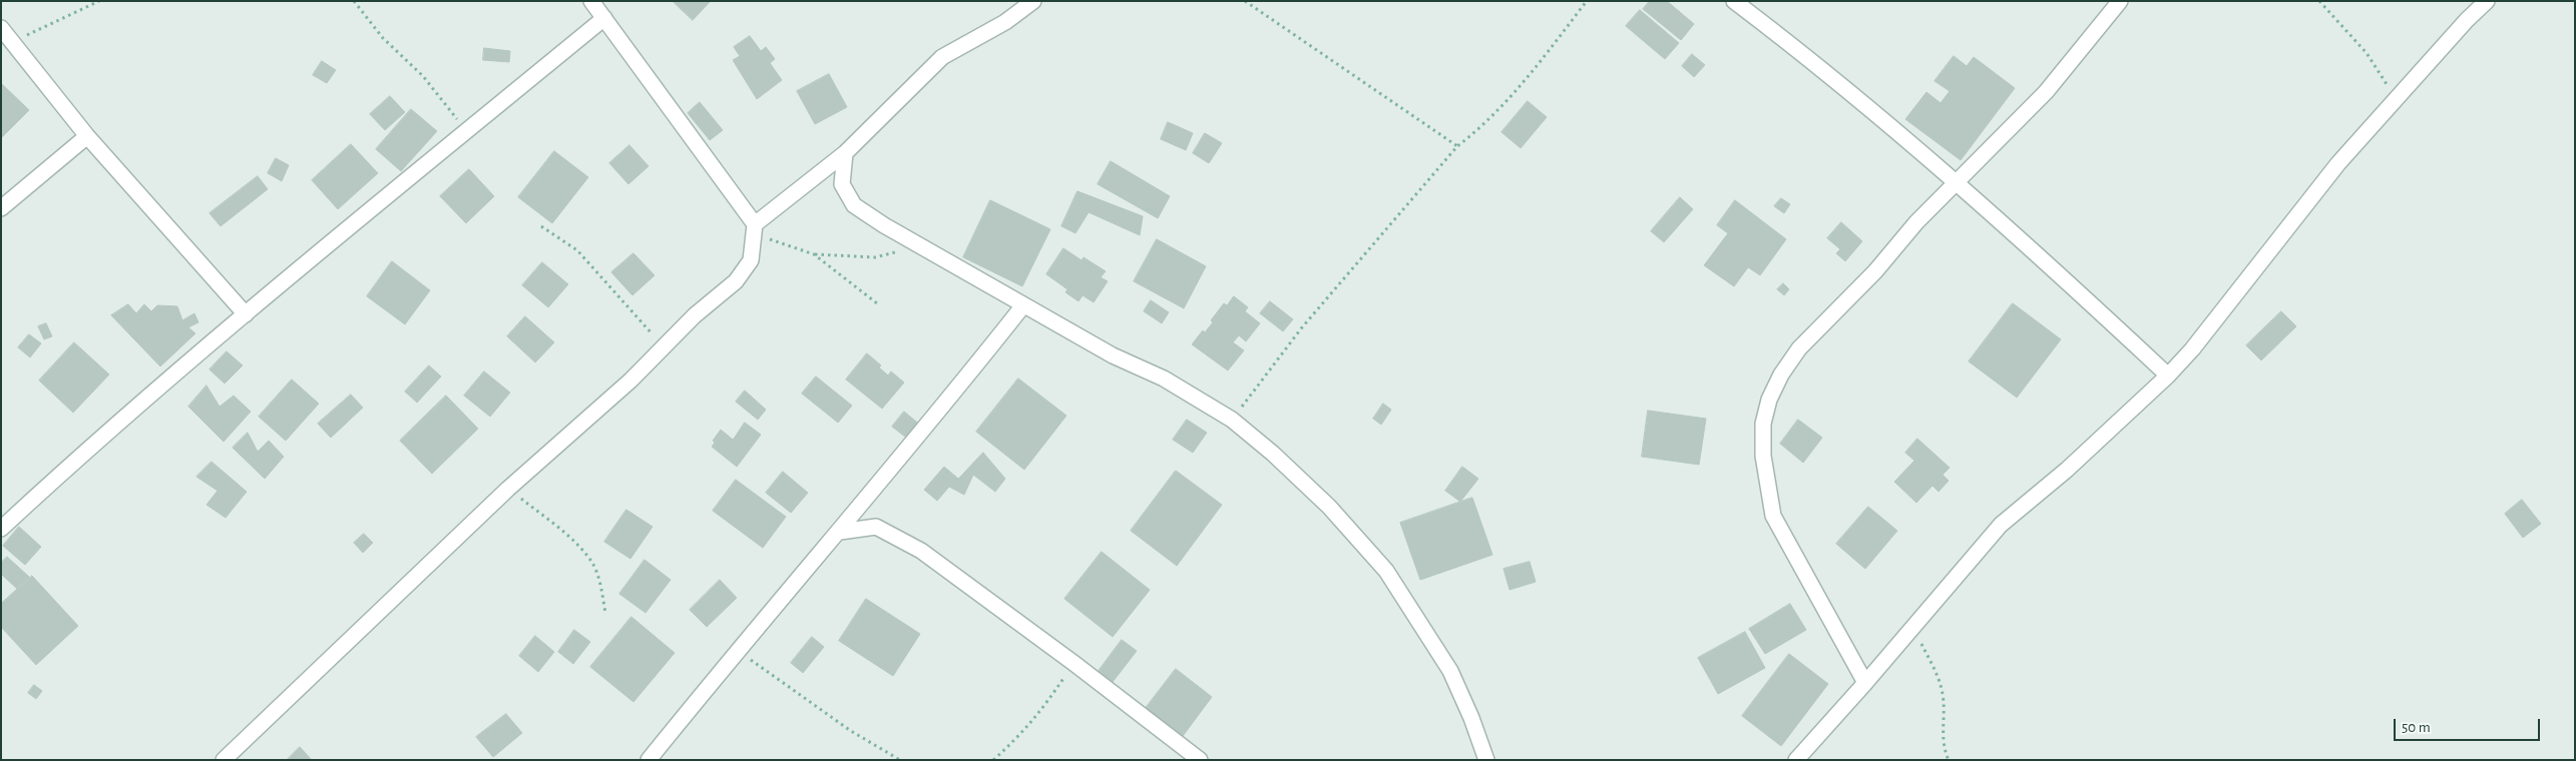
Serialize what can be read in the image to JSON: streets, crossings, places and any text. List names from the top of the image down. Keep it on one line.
{"scale_bar":"50 m"}
